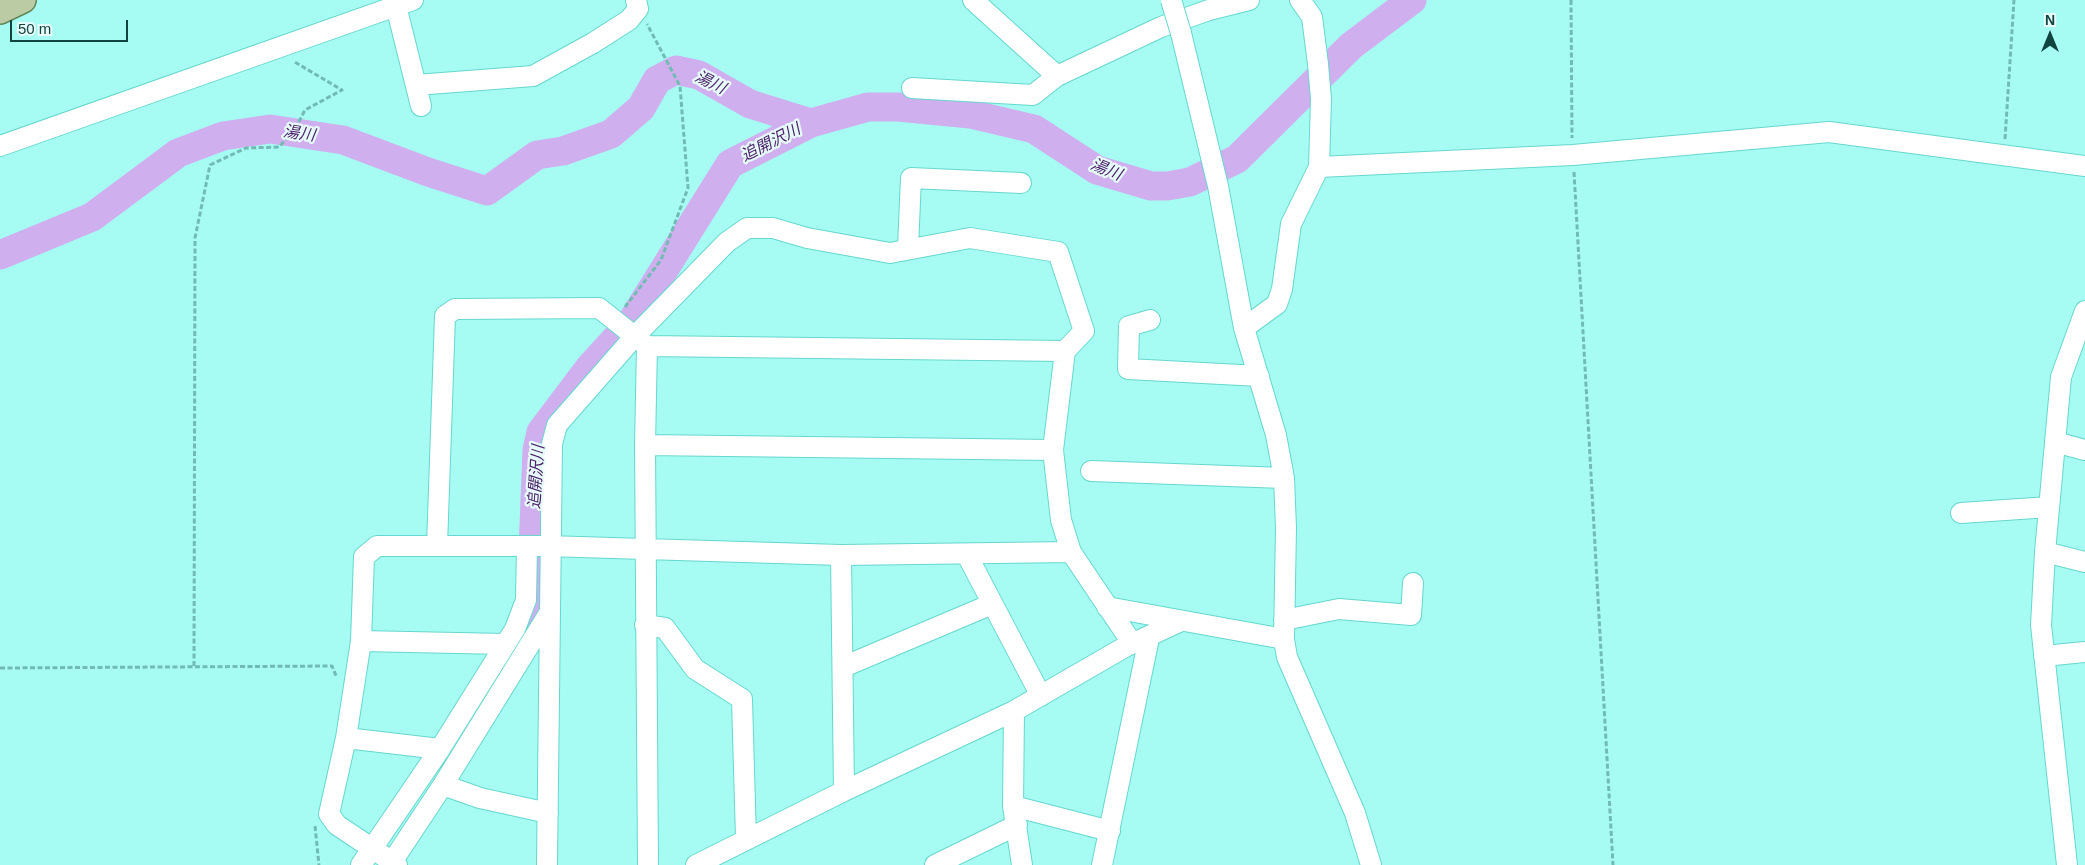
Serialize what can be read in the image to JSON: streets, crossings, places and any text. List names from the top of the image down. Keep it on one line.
{"water":["湯川","追開沢川"],"scale_bar":"50 m","north":"top"}
